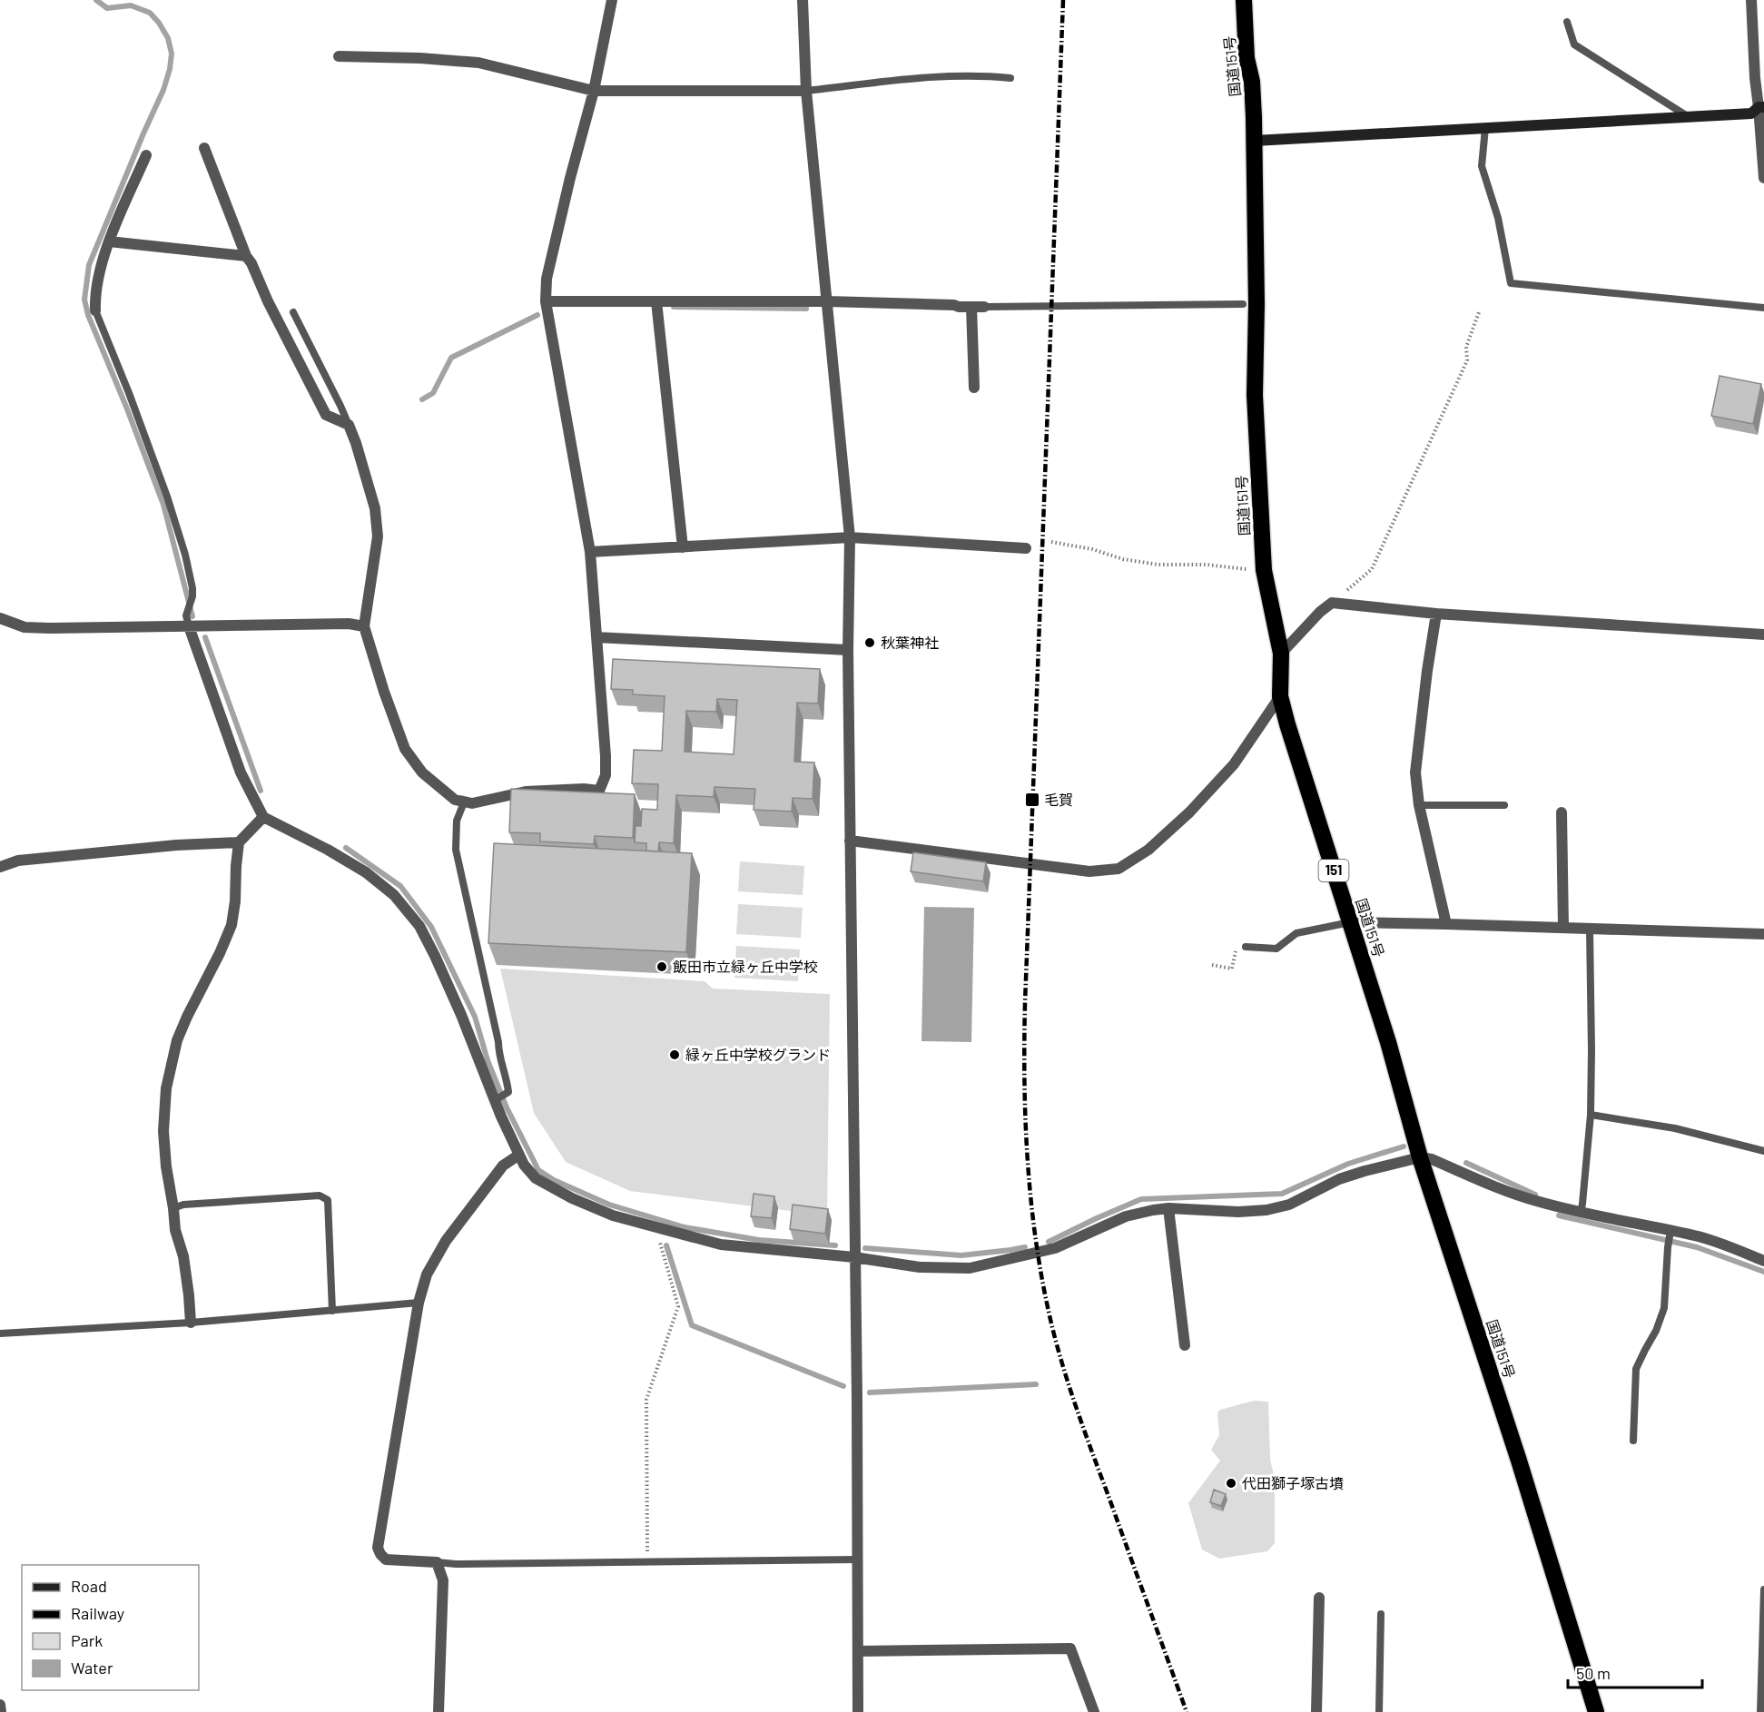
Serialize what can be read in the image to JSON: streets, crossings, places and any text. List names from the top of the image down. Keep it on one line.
{"streets":{"highway":["国道151号","151"]},"places":{"other":["秋葉神社","飯田市立緑ヶ丘中学校","緑ヶ丘中学校グランド","代田獅子塚古墳"],"transit":["毛賀"]},"legend":["Road","Railway","Park","Water"],"scale_bar":"50 m"}
